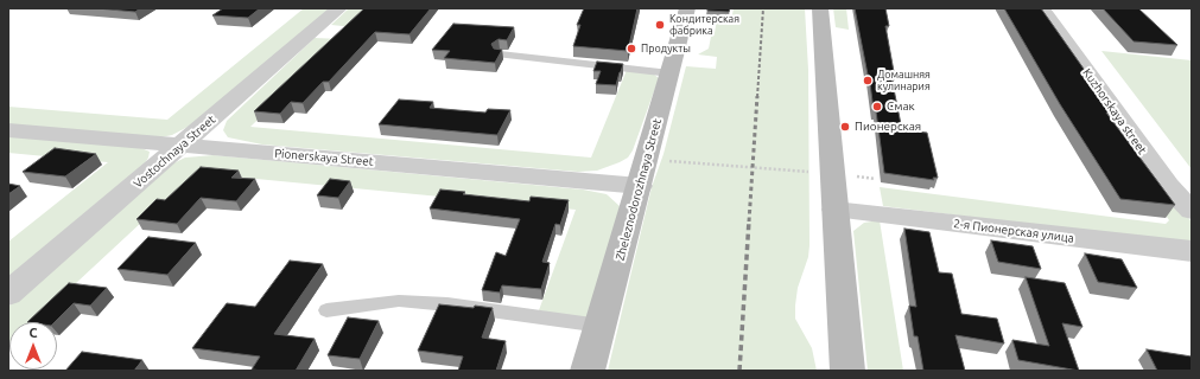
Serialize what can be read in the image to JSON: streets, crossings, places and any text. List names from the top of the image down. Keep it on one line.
{"streets":{"main road":["Zheleznodorozhnaya Street"],"street":["Kuzhorskaya street","Vostochnaya Street","Pionerskaya Street","2-я Пионерская улица"]},"crossings":[["Vostochnaya Street","Pionerskaya Street"],["Pionerskaya Street","Zheleznodorozhnaya Street"]],"places":["Кондитерская фабрика","Продукты","Домашняя кулинария","Смак","Пионерская"],"north":"top"}
